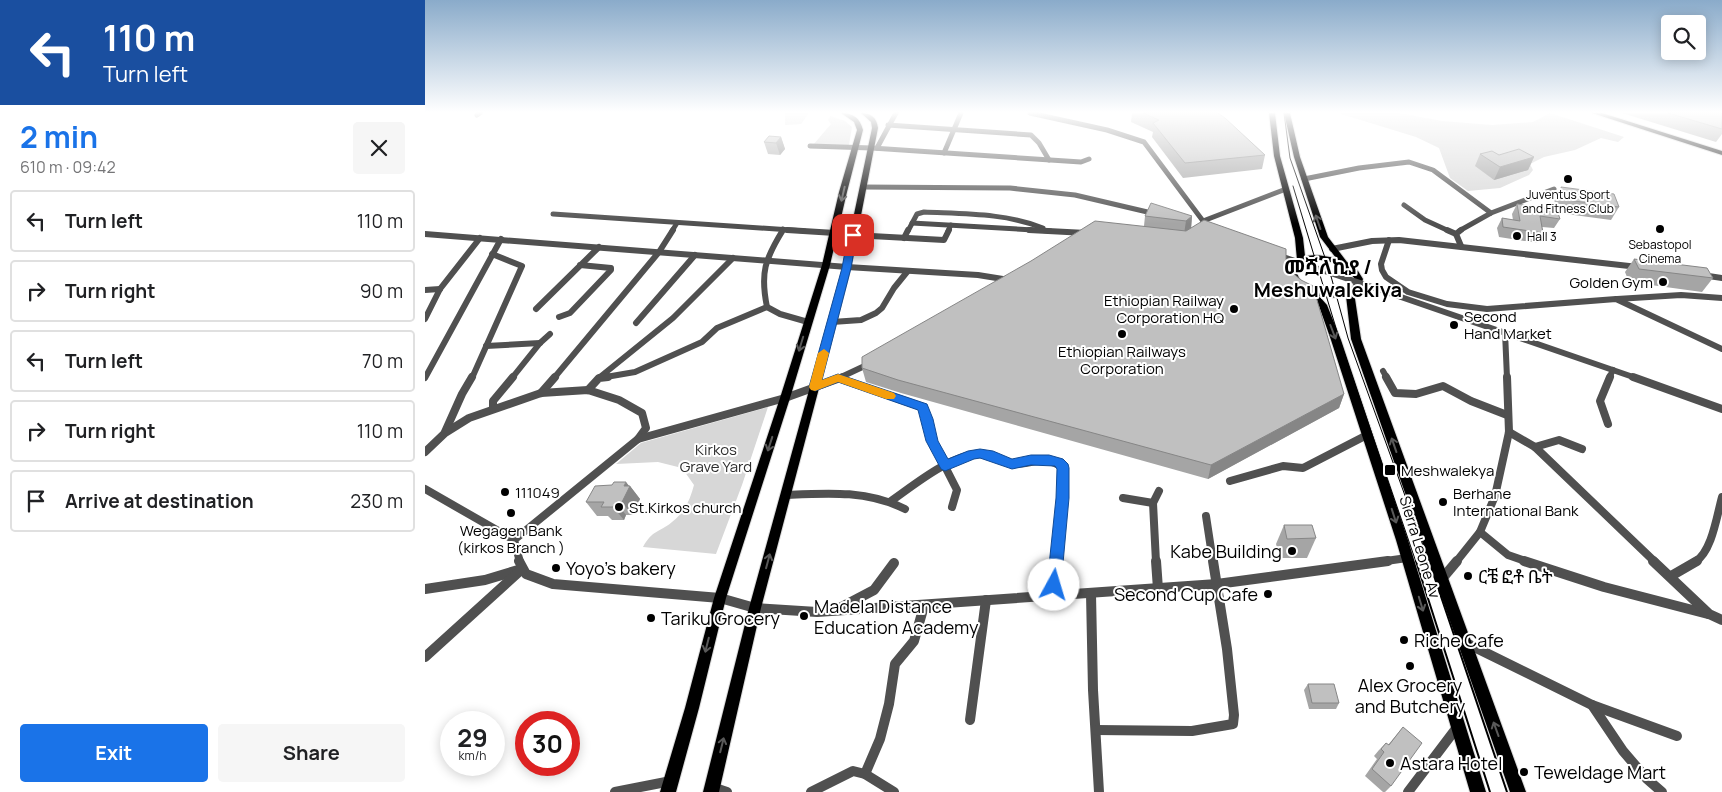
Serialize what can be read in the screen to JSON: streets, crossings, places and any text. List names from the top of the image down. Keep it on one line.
{"streets":{"main road":["Sierra Leone Av"]},"districts":["መሿለኪያ / Meshuwalekiya"],"parks":["Kirkos Grave Yard"],"places":{"other":["Juventus Sport and Fitness Club","Sebastopol Cinema","Hall 3","Golden Gym","Ethiopian Railway Corporation HQ","Second Hand Market","Ethiopian Railways Corporation","111049","Berhane International Bank","St.Kirkos church","Wegagen Bank (kirkos Branch )","Kabe Building","Yoyo's bakery","ርቼ ፎቶ ቤት","Second Cup Cafe","Madela Distance Education Academy","Tariku Grocery","Riche Cafe","Alex Grocery and Butchery","Astara Hotel","Teweldage Mart"],"transit":["Meshwalekya"]},"page":{"turn":["110 m","Turn left"],"heading":["2 min","610 m · 09:42"],"list":[{"name":"Turn left","value":"110 m"},{"name":"Turn right","value":"90 m"},{"name":"Turn left","value":"70 m"},{"name":"Turn right","value":"110 m"},{"name":"Arrive at destination","value":"230 m"}],"speed":"29 km/h","limit":"30","buttons":["Exit","Share"]}}
